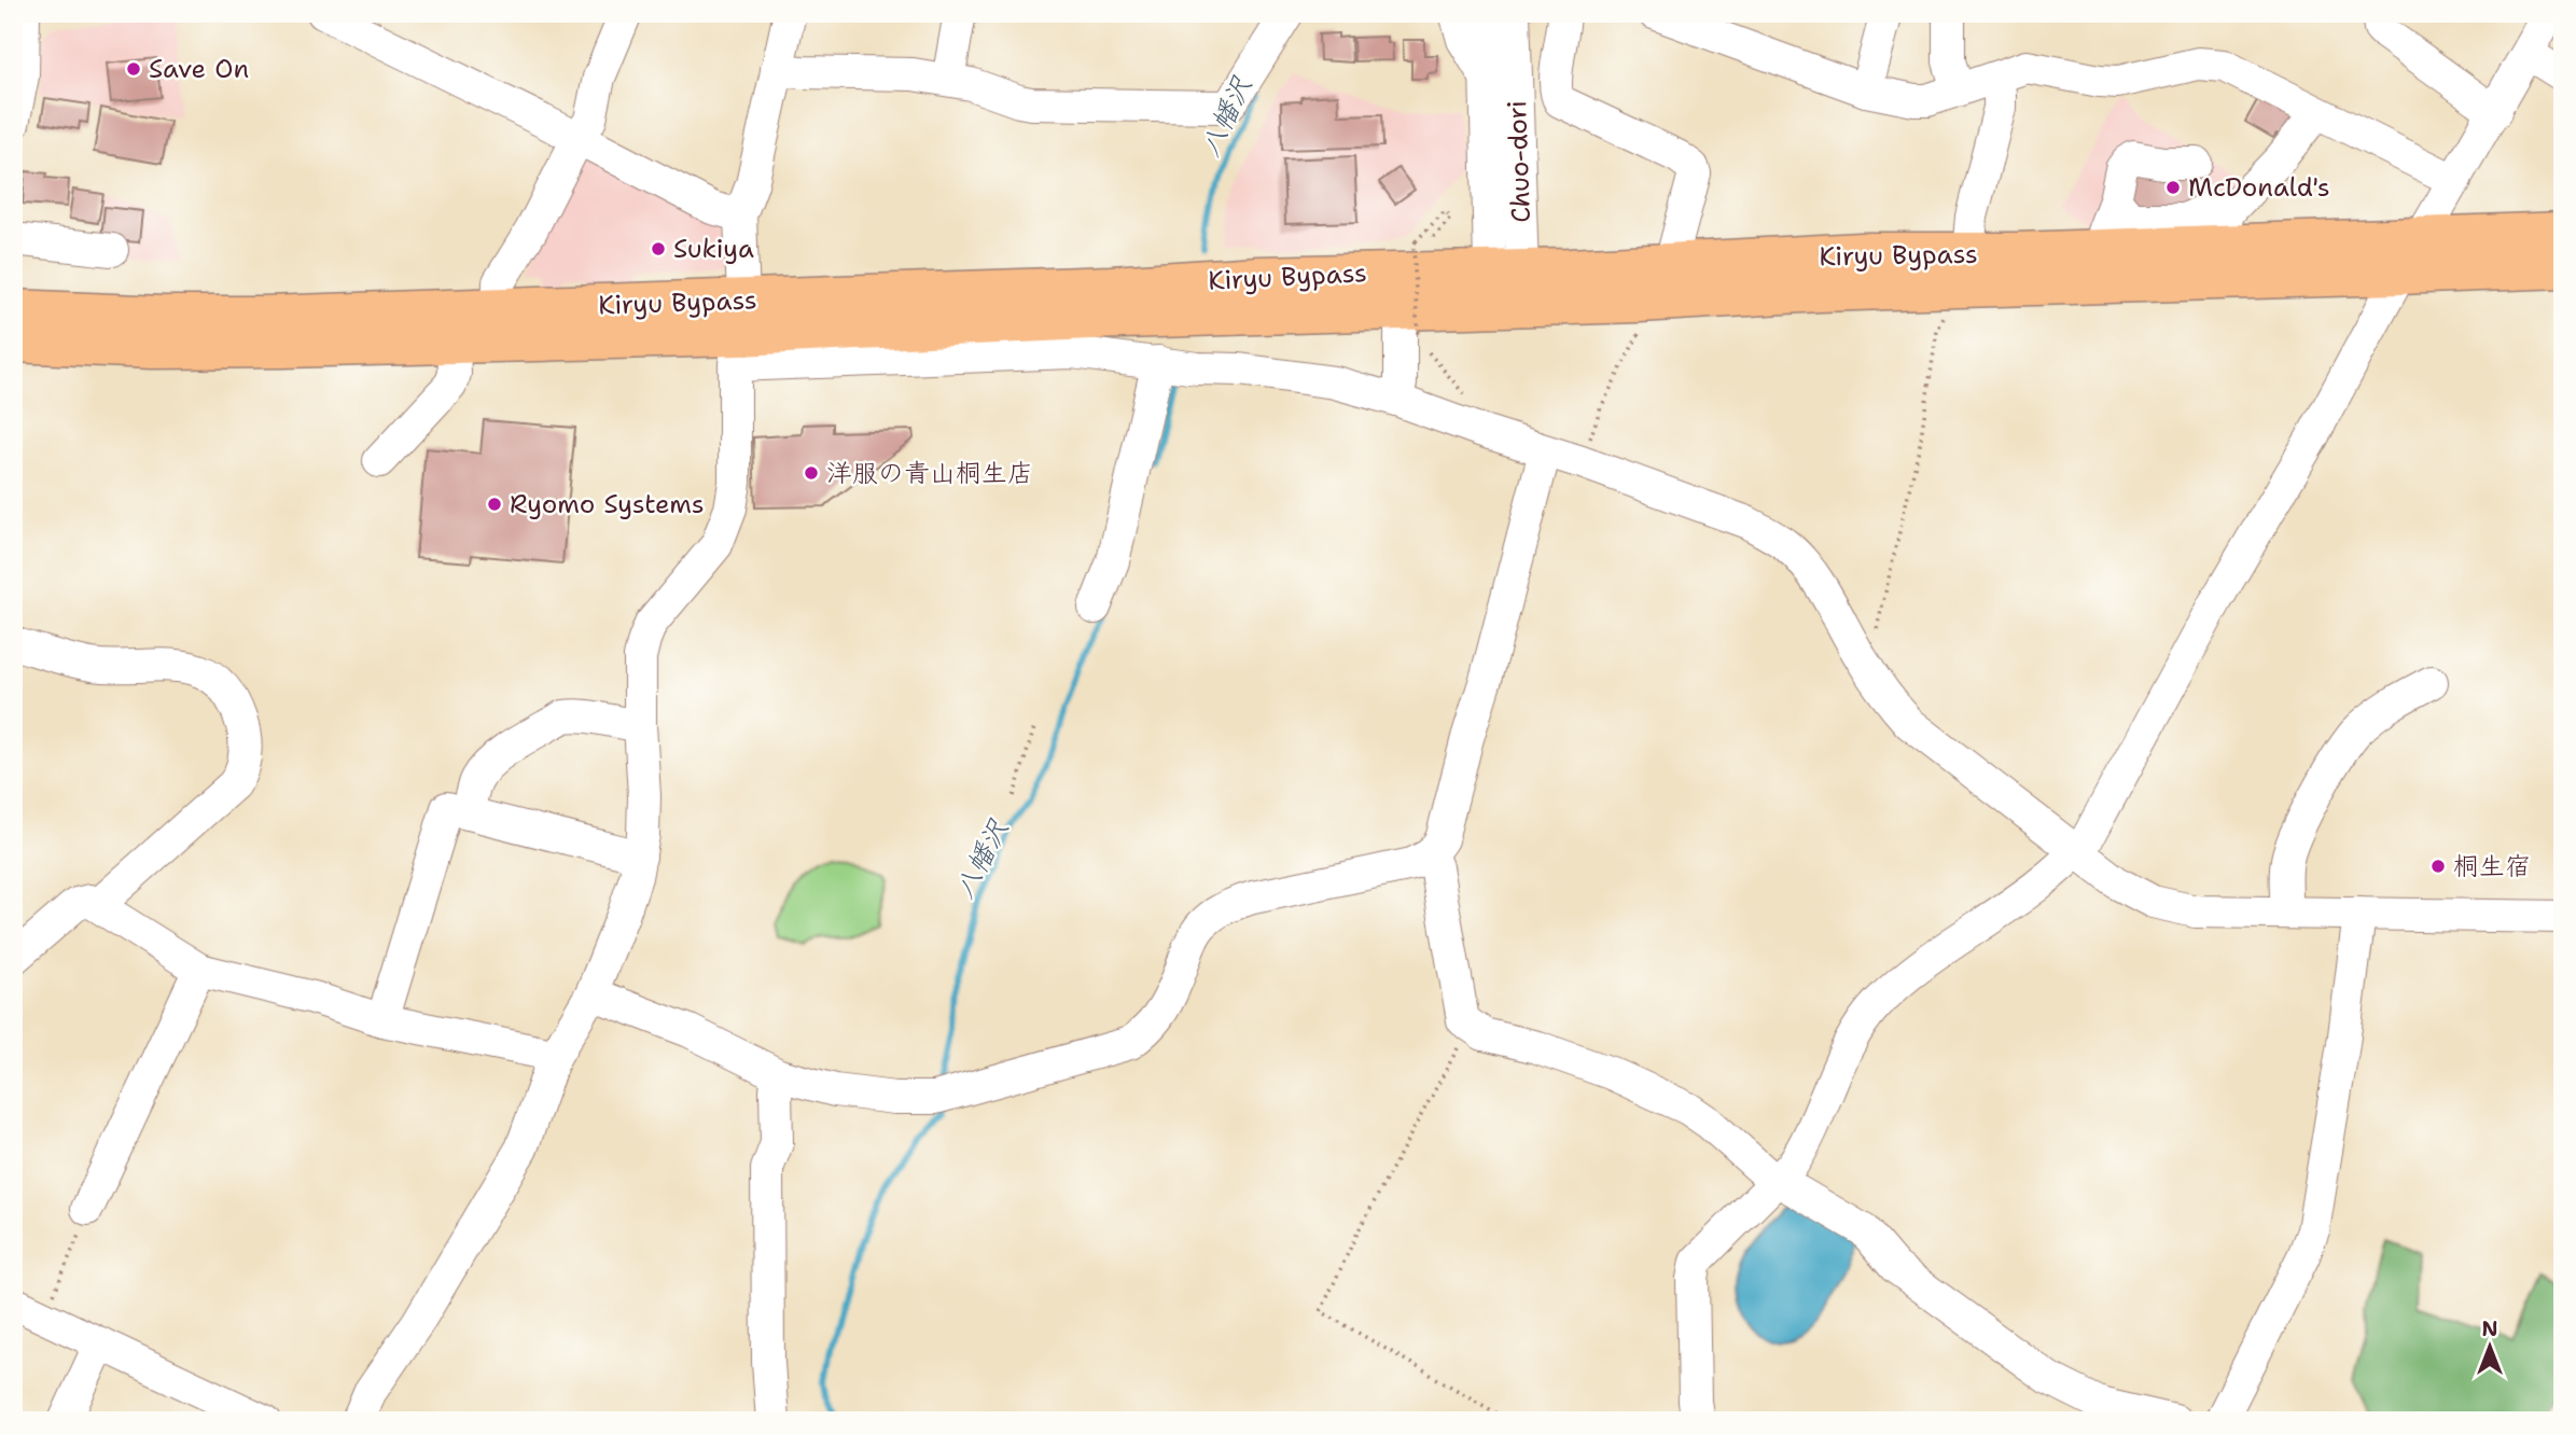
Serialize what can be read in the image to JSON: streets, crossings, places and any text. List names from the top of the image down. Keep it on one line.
{"streets":{"highway":["Kiryu Bypass"],"street":["Chuo-dori"]},"crossings":[["Chuo-dori","Kiryu Bypass"]],"water":["八幡沢"],"places":["Save On","McDonald's","Sukiya","洋服の青山桐生店","Ryomo Systems","桐生宿"],"north":"top"}
